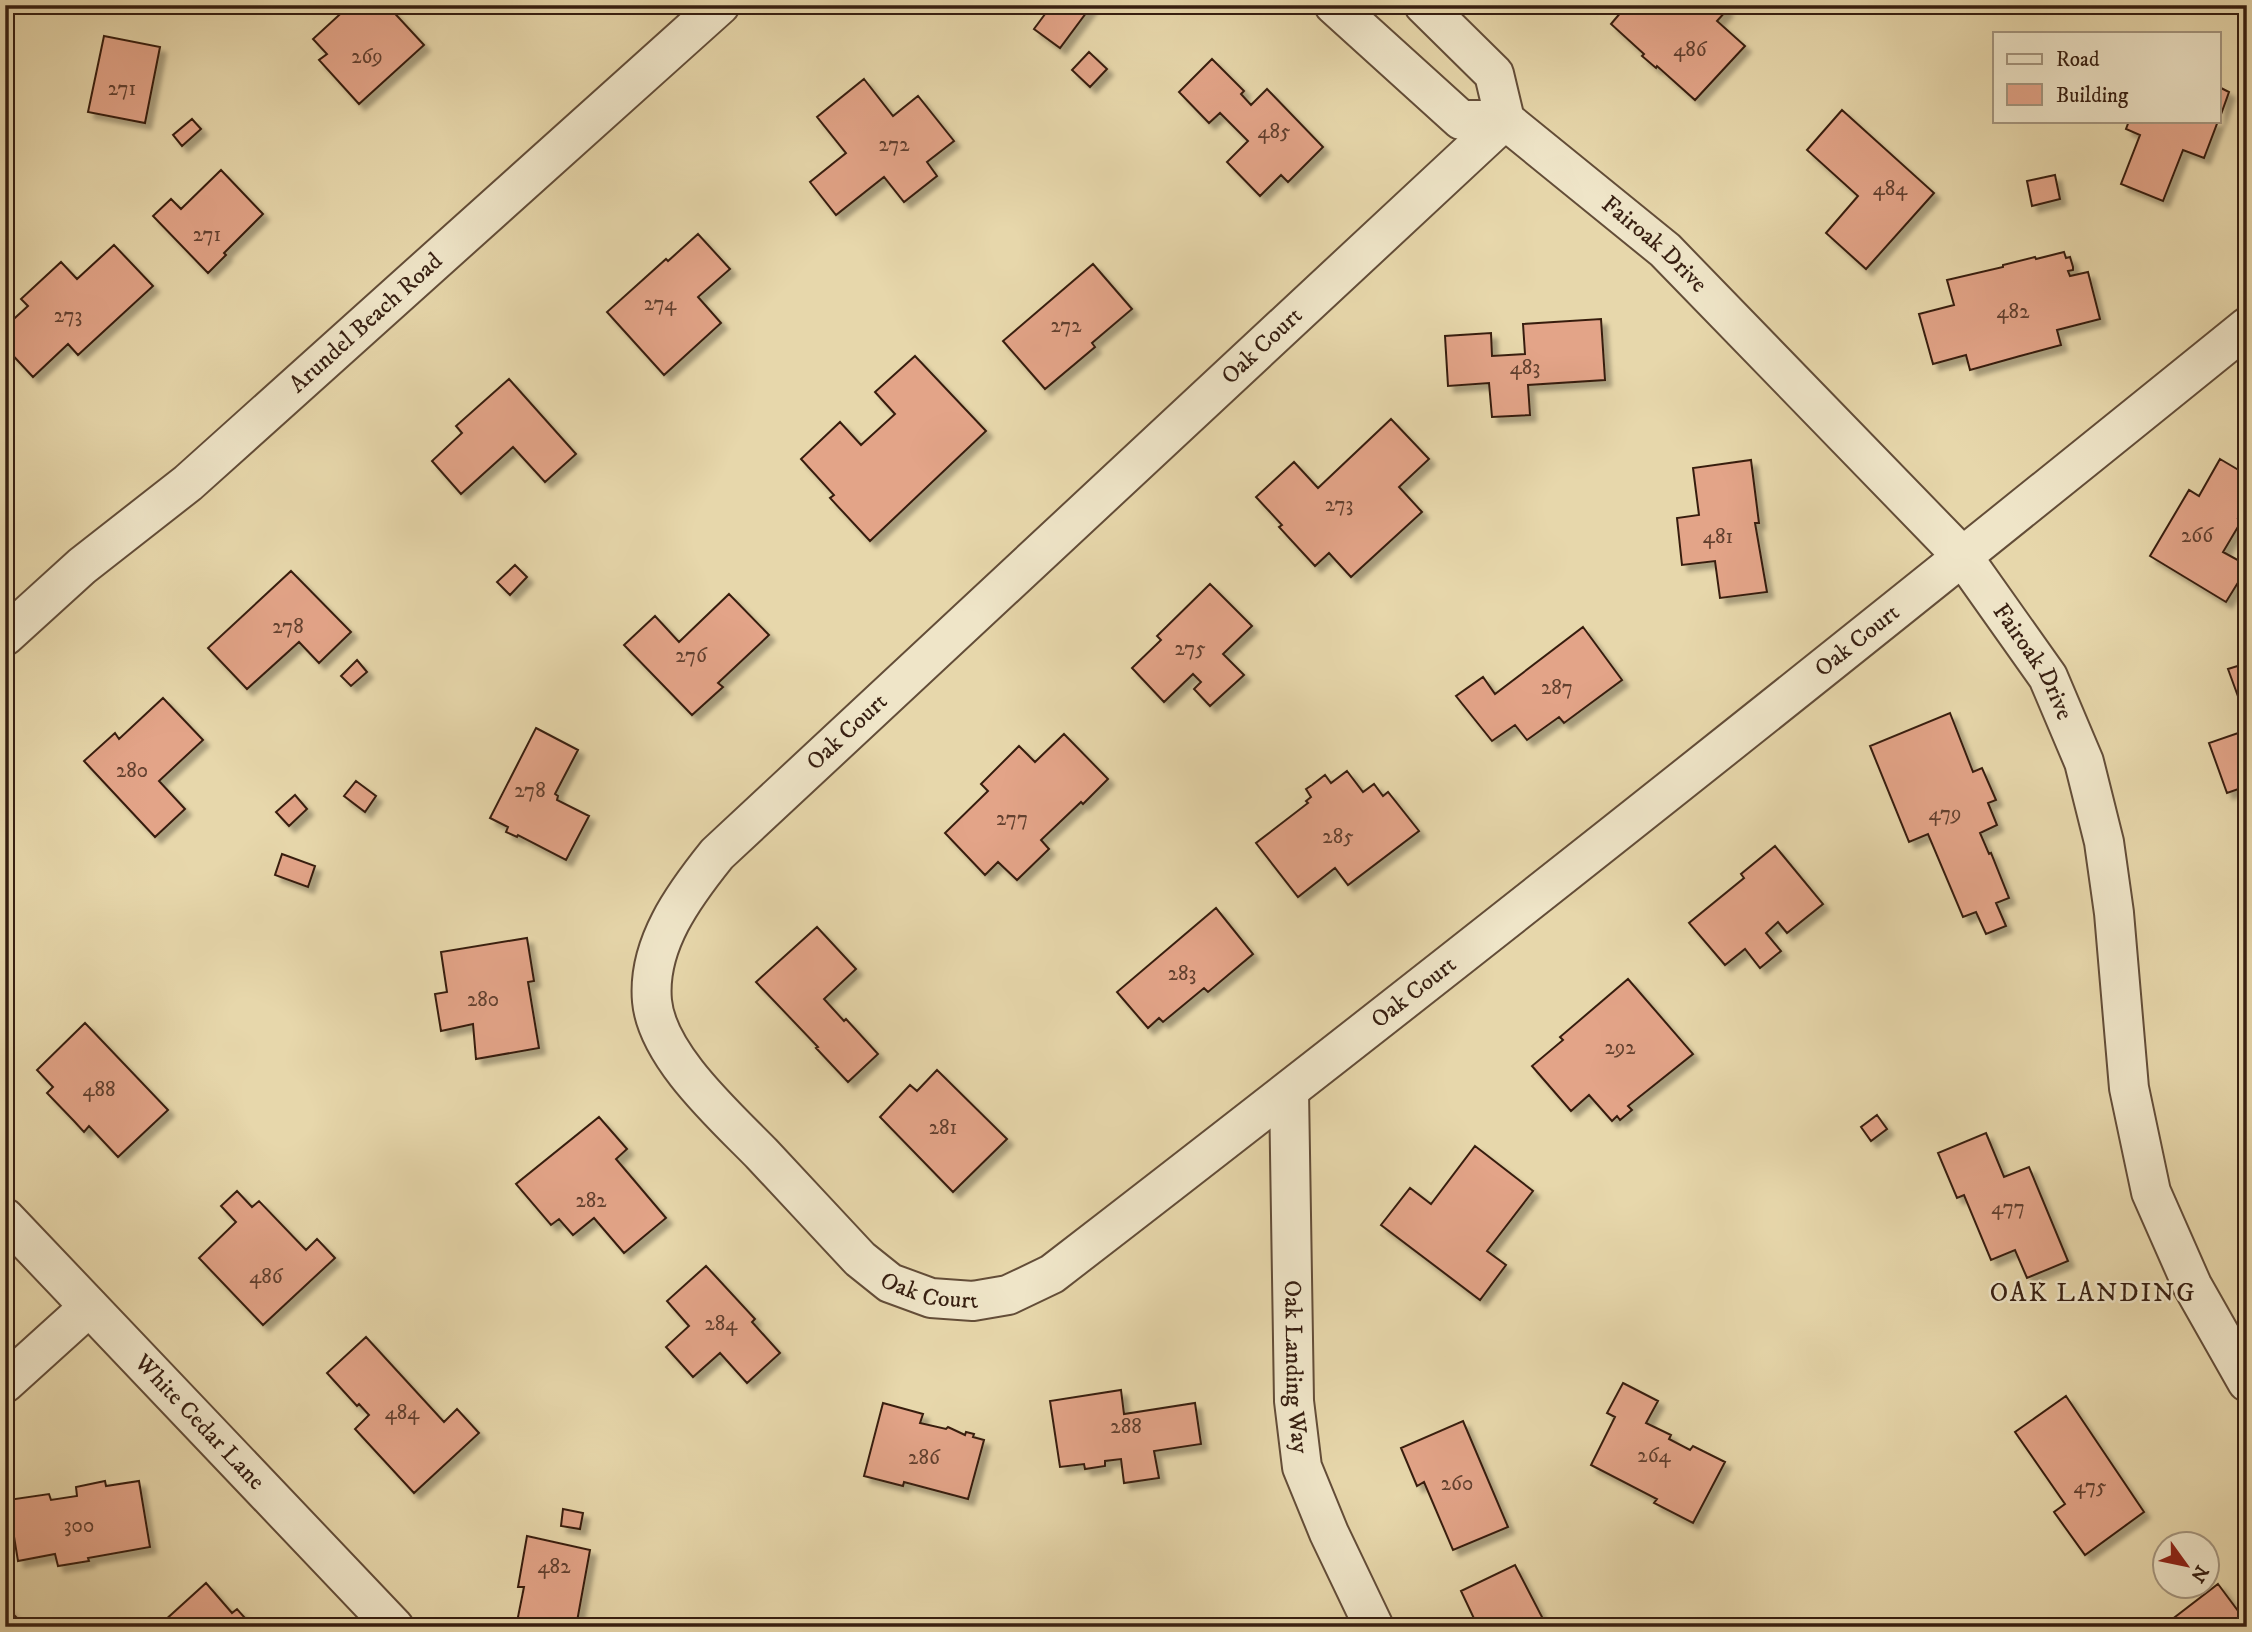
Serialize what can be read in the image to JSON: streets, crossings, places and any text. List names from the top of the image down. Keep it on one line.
{"streets":{"street":["Fairoak Drive","Arundel Beach Road","Oak Court","Oak Landing Way","White Cedar Lane"]},"crossings":[["Fairoak Drive","Oak Court"],["Oak Court","Oak Landing Way"]],"districts":["OAK LANDING"],"house_numbers":["486","269","271","485","272","484","271","274","482","273","272","483","273","266","481","278","275","276","287","280","278","479","277","285","283","280","292","488","281","282","477","486","284","484","288","264","286","260","475","300","482"],"legend":["Road","Building"],"north":"bottom right"}
